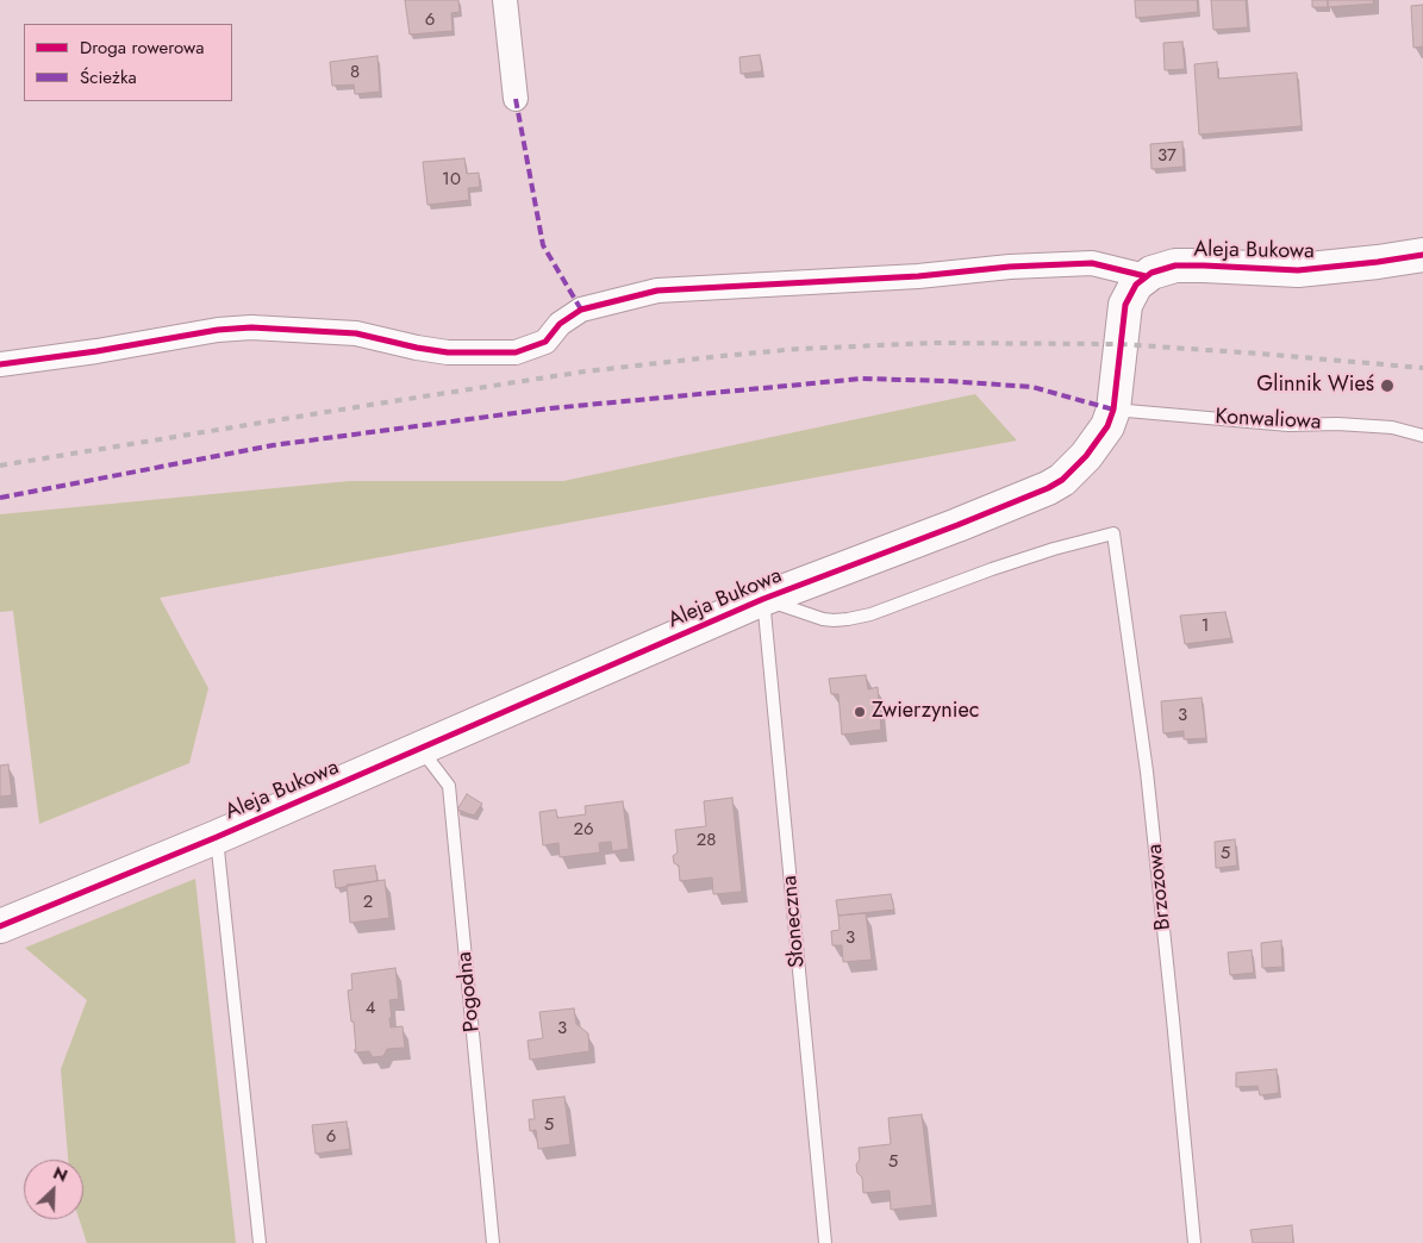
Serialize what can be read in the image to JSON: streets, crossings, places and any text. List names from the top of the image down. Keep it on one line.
{"streets":{"street":["Aleja Bukowa"],"lane":["Konwaliowa","Brzozowa","Słoneczna","Pogodna"]},"crossings":[["Aleja Bukowa","Konwaliowa"],["Aleja Bukowa","Brzozowa"],["Aleja Bukowa","Słoneczna"],["Aleja Bukowa","Pogodna"],["Brzozowa","Słoneczna"]],"places":["Glinnik Wieś","Zwierzyniec"],"house_numbers":["6","8","37","10","1","3","26","28","5","2","3","4","3","5","6","5"],"legend":["Droga rowerowa","Ścieżka"],"north":"top right"}
